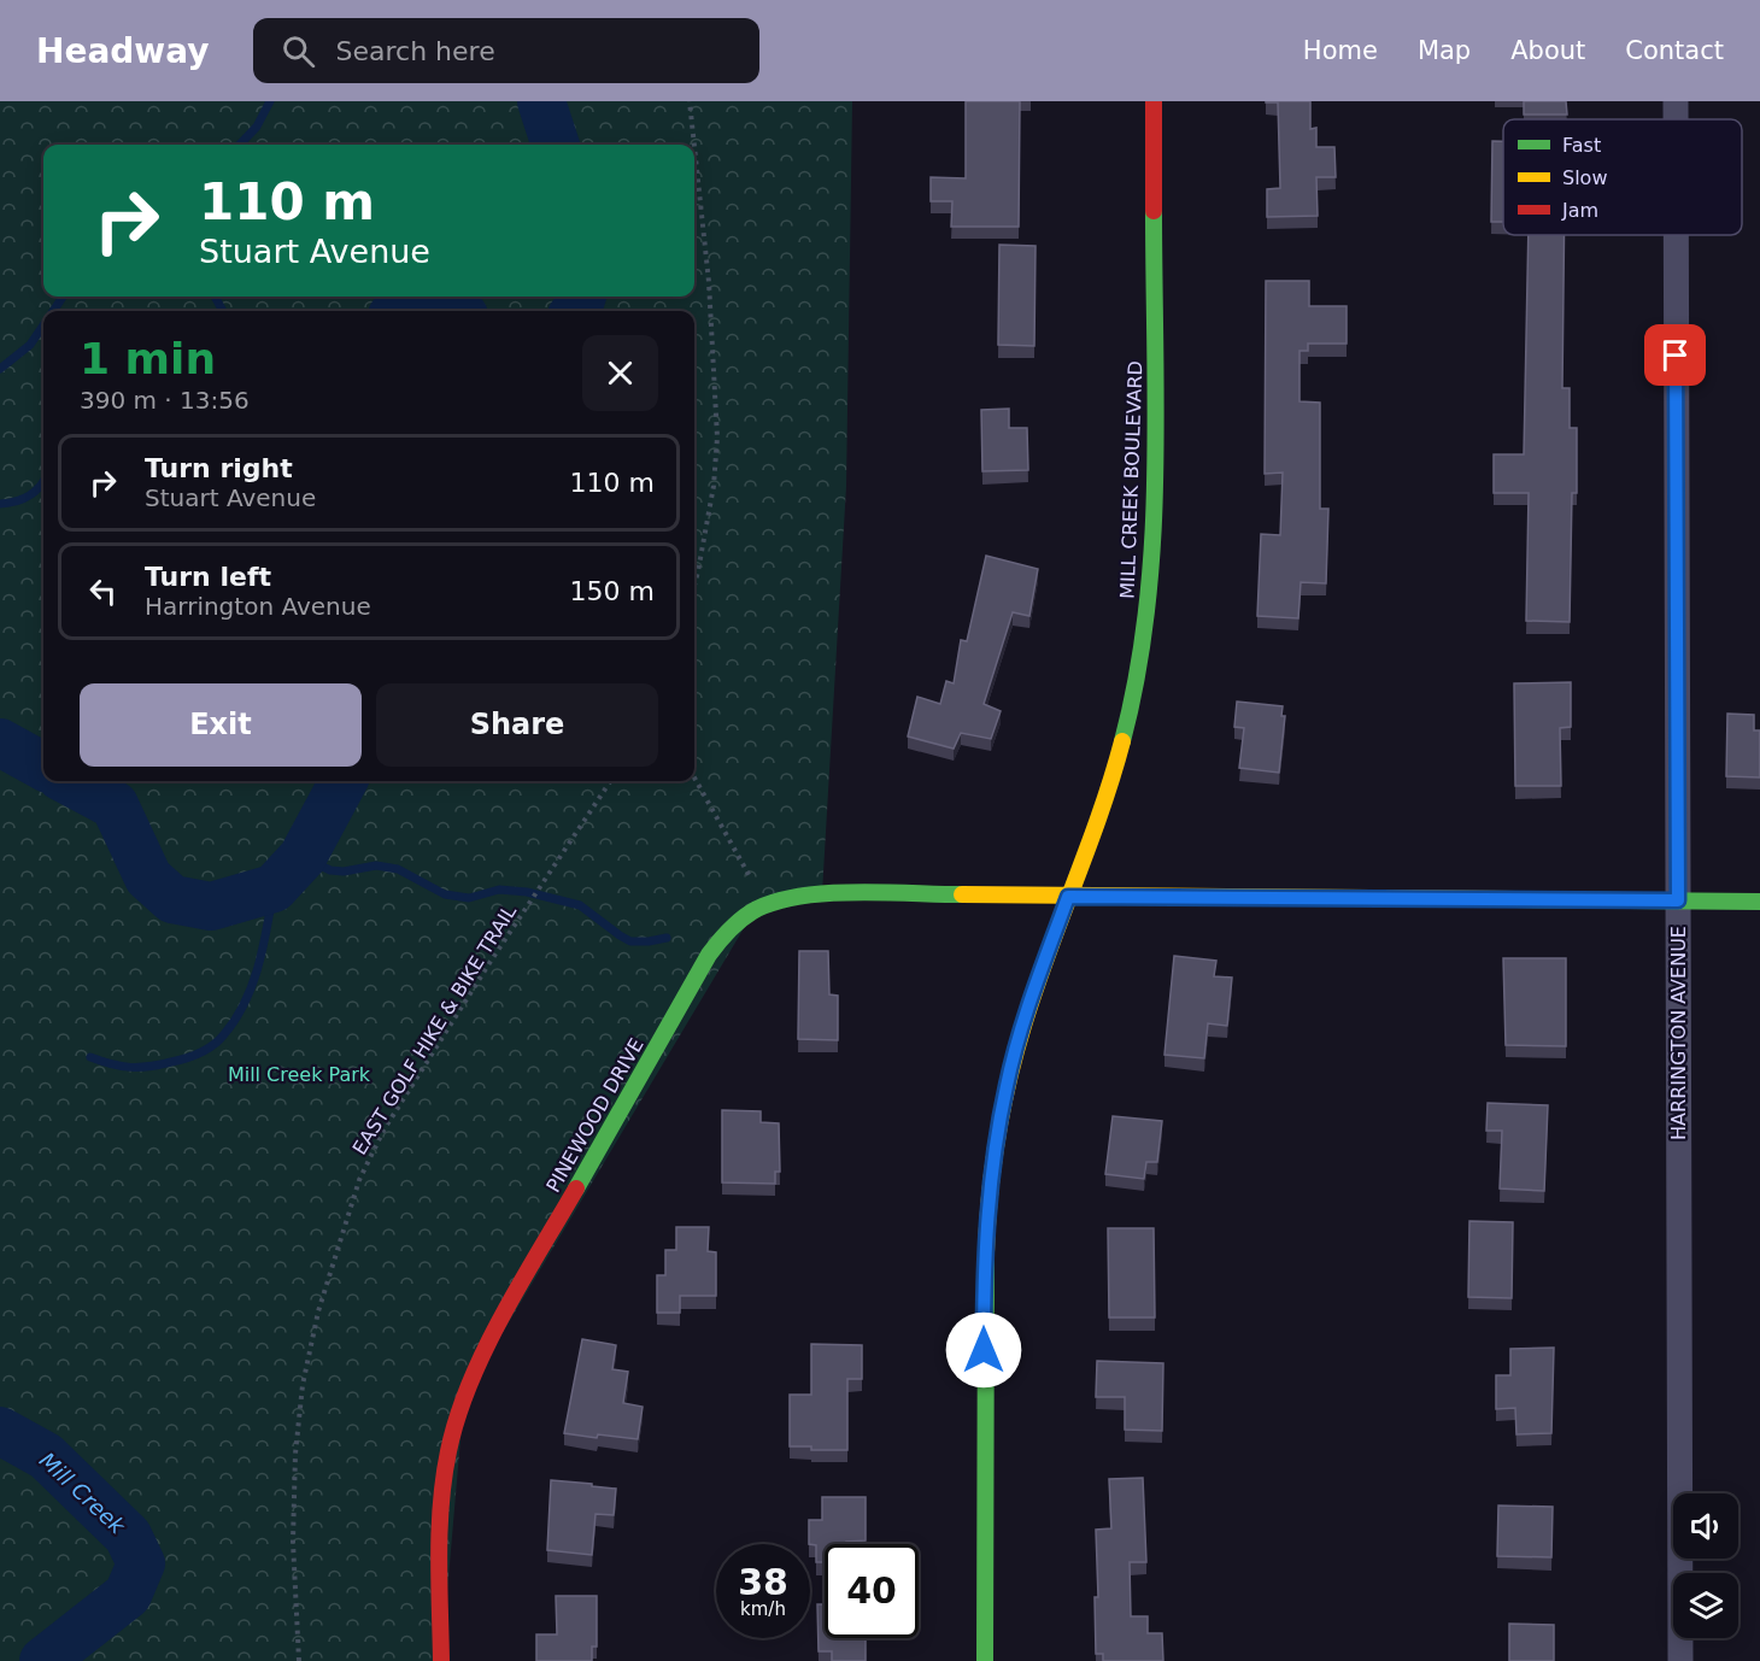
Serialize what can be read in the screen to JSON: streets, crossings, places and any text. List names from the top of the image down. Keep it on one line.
{"streets":{"street":["MILL CREEK BOULEVARD","HARRINGTON AVENUE","PINEWOOD DRIVE"],"path":["EAST GOLF HIKE & BIKE TRAIL"]},"crossings":[["MILL CREEK BOULEVARD","PINEWOOD DRIVE"],["HARRINGTON AVENUE","PINEWOOD DRIVE"]],"water":["Mill Creek"],"parks":["Mill Creek Park"],"legend":["Fast","Slow","Jam"],"page":{"header":"Headway","search":"Search here","nav":["Home","Map","About","Contact"],"turn":["110 m","Stuart Avenue"],"heading":["1 min","390 m · 13:56"],"list":[{"name":"Turn right","note":"Stuart Avenue","value":"110 m"},{"name":"Turn left","note":"Harrington Avenue","value":"150 m"}],"buttons":["Exit","Share"],"speed":"38 km/h","limit":"40"}}
